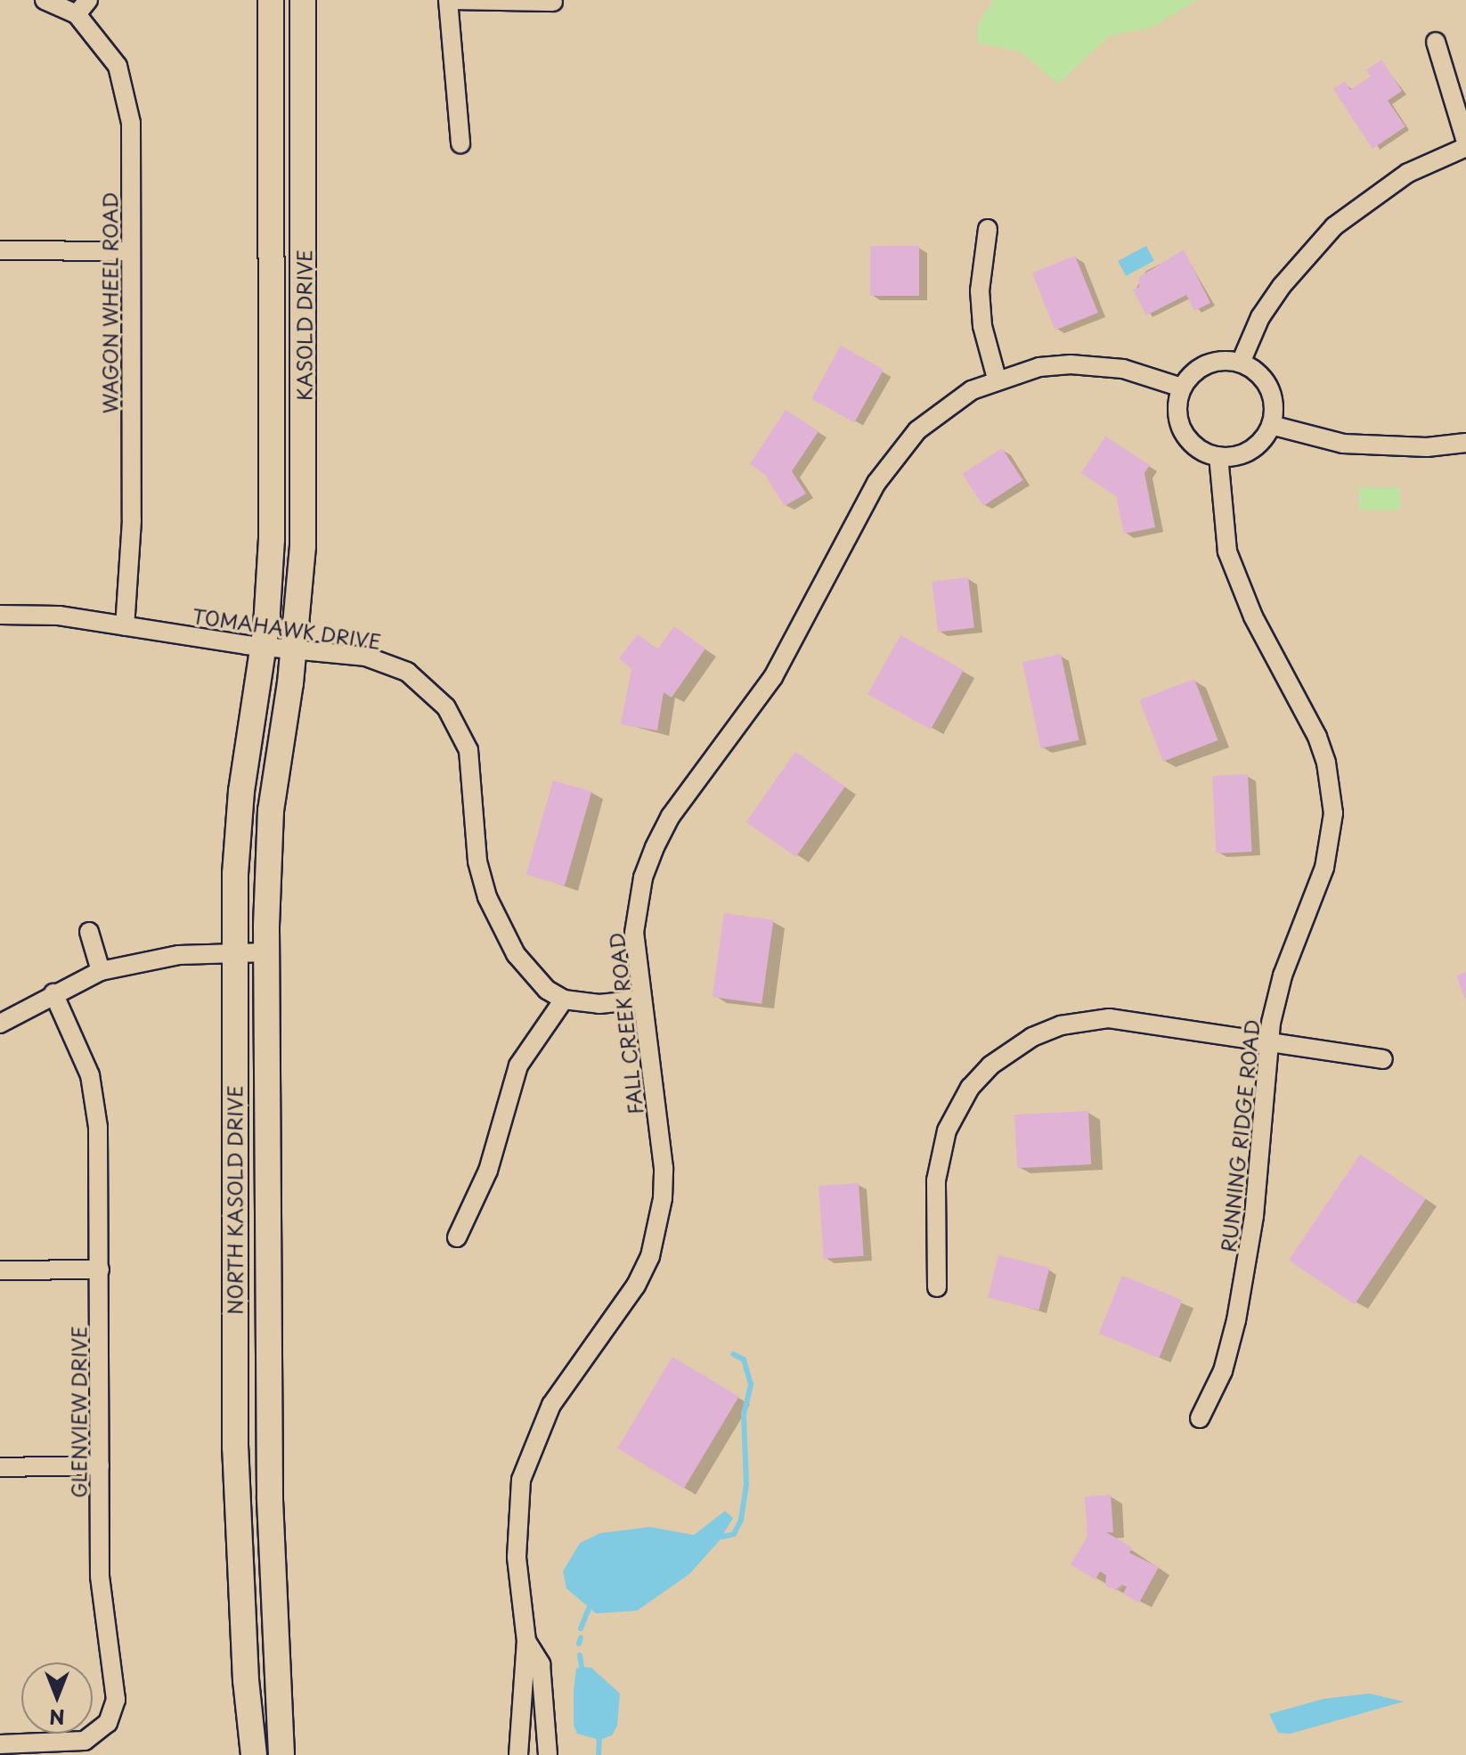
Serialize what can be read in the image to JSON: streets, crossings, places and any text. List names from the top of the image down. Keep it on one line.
{"streets":{"main road":["KASOLD DRIVE","NORTH KASOLD DRIVE"],"street":["WAGON WHEEL ROAD","TOMAHAWK DRIVE","FALL CREEK ROAD","RUNNING RIDGE ROAD","GLENVIEW DRIVE"]},"crossings":[["WAGON WHEEL ROAD","TOMAHAWK DRIVE"],["KASOLD DRIVE","TOMAHAWK DRIVE"],["KASOLD DRIVE","NORTH KASOLD DRIVE"],["TOMAHAWK DRIVE","NORTH KASOLD DRIVE"],["FALL CREEK ROAD","RUNNING RIDGE ROAD"]],"north":"bottom"}
